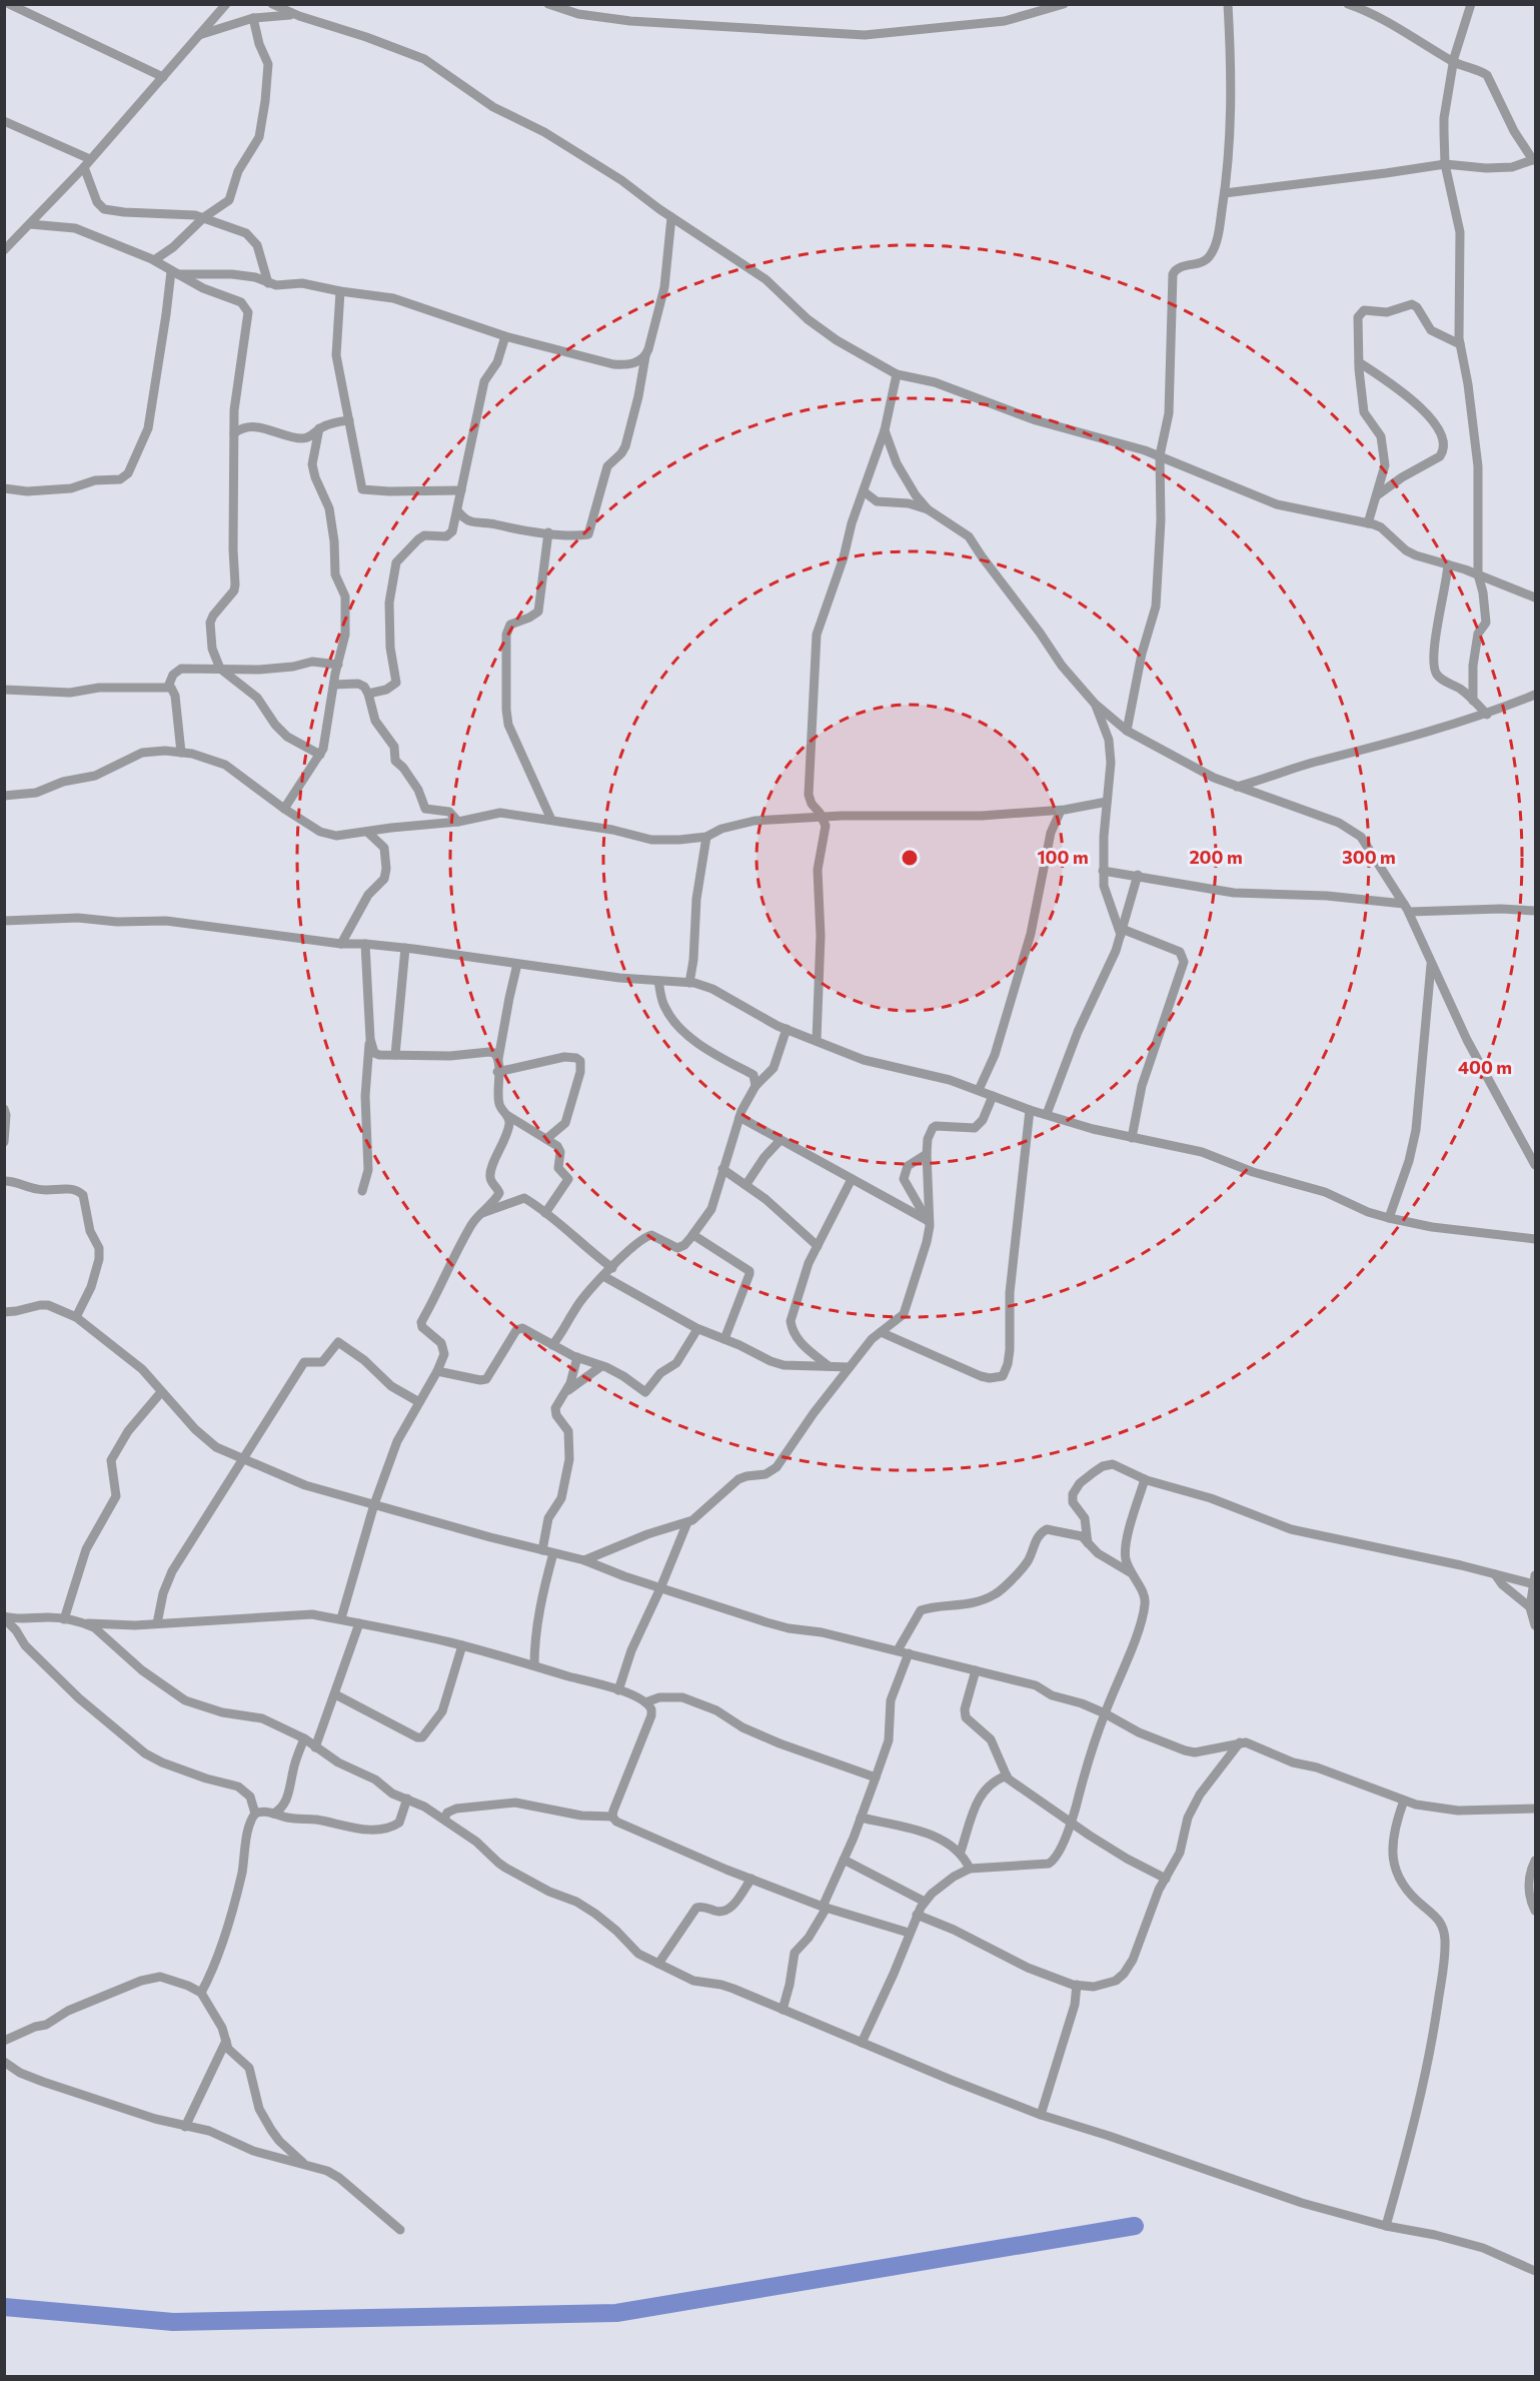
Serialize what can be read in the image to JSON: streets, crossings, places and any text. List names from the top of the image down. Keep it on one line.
{"rings":["100 m","200 m","300 m","400 m"]}
